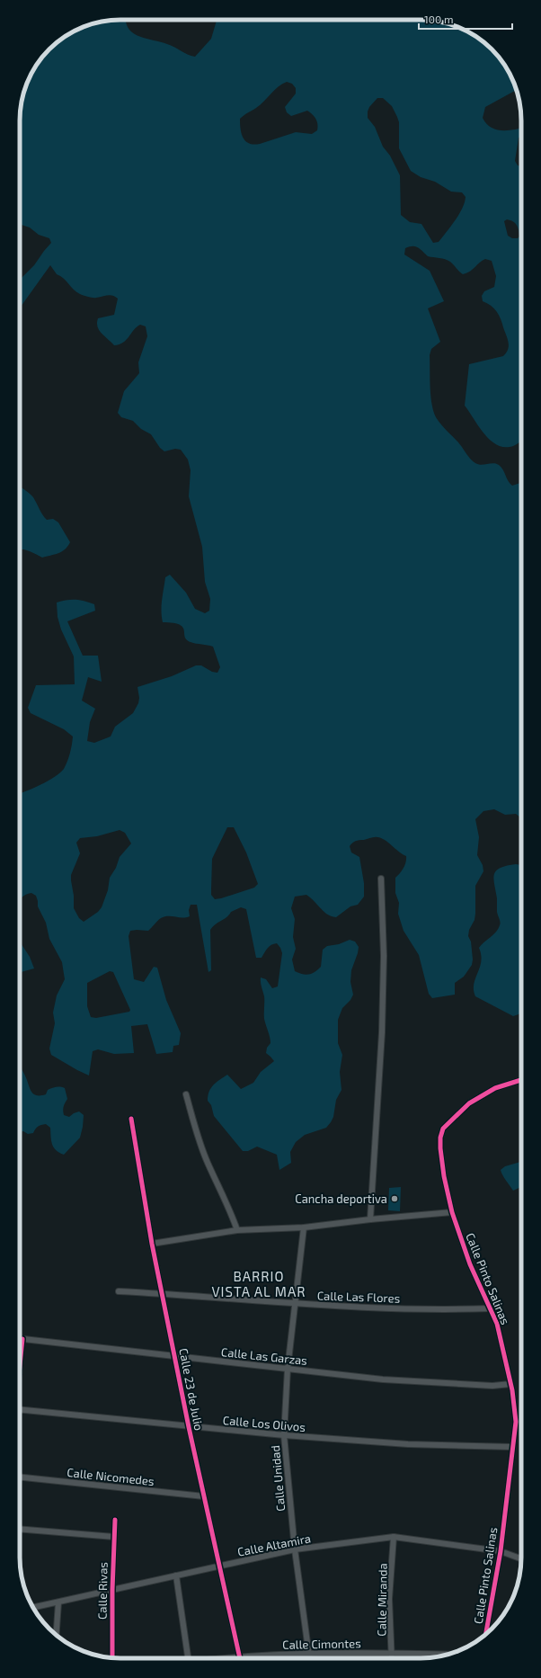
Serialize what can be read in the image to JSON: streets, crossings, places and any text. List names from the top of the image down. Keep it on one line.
{"streets":{"street":["Calle Pinto Salinas","Calle Las Flores","Calle Las Garzas","Calle 23 de Julio","Calle Los Olivos","Calle Nicomedes","Calle Unidad","Calle Altamira","Calle Rivas","Calle Miranda","Calle Cimontes"]},"crossings":[["Calle Pinto Salinas","Calle Las Flores"],["Calle Pinto Salinas","Calle Las Garzas"],["Calle Pinto Salinas","Calle Los Olivos"],["Calle Pinto Salinas","Calle Altamira"],["Calle Las Flores","Calle 23 de Julio"],["Calle Las Flores","Calle Unidad"],["Calle Las Garzas","Calle 23 de Julio"],["Calle Las Garzas","Calle Unidad"],["Calle 23 de Julio","Calle Los Olivos"],["Calle 23 de Julio","Calle Nicomedes"],["Calle 23 de Julio","Calle Altamira"],["Calle Los Olivos","Calle Unidad"],["Calle Unidad","Calle Altamira"],["Calle Unidad","Calle Cimontes"],["Calle Altamira","Calle Rivas"],["Calle Altamira","Calle Miranda"],["Calle Miranda","Calle Cimontes"]],"districts":["BARRIO VISTA AL MAR"],"places":["Cancha deportiva"],"scale_bar":"100 m"}
